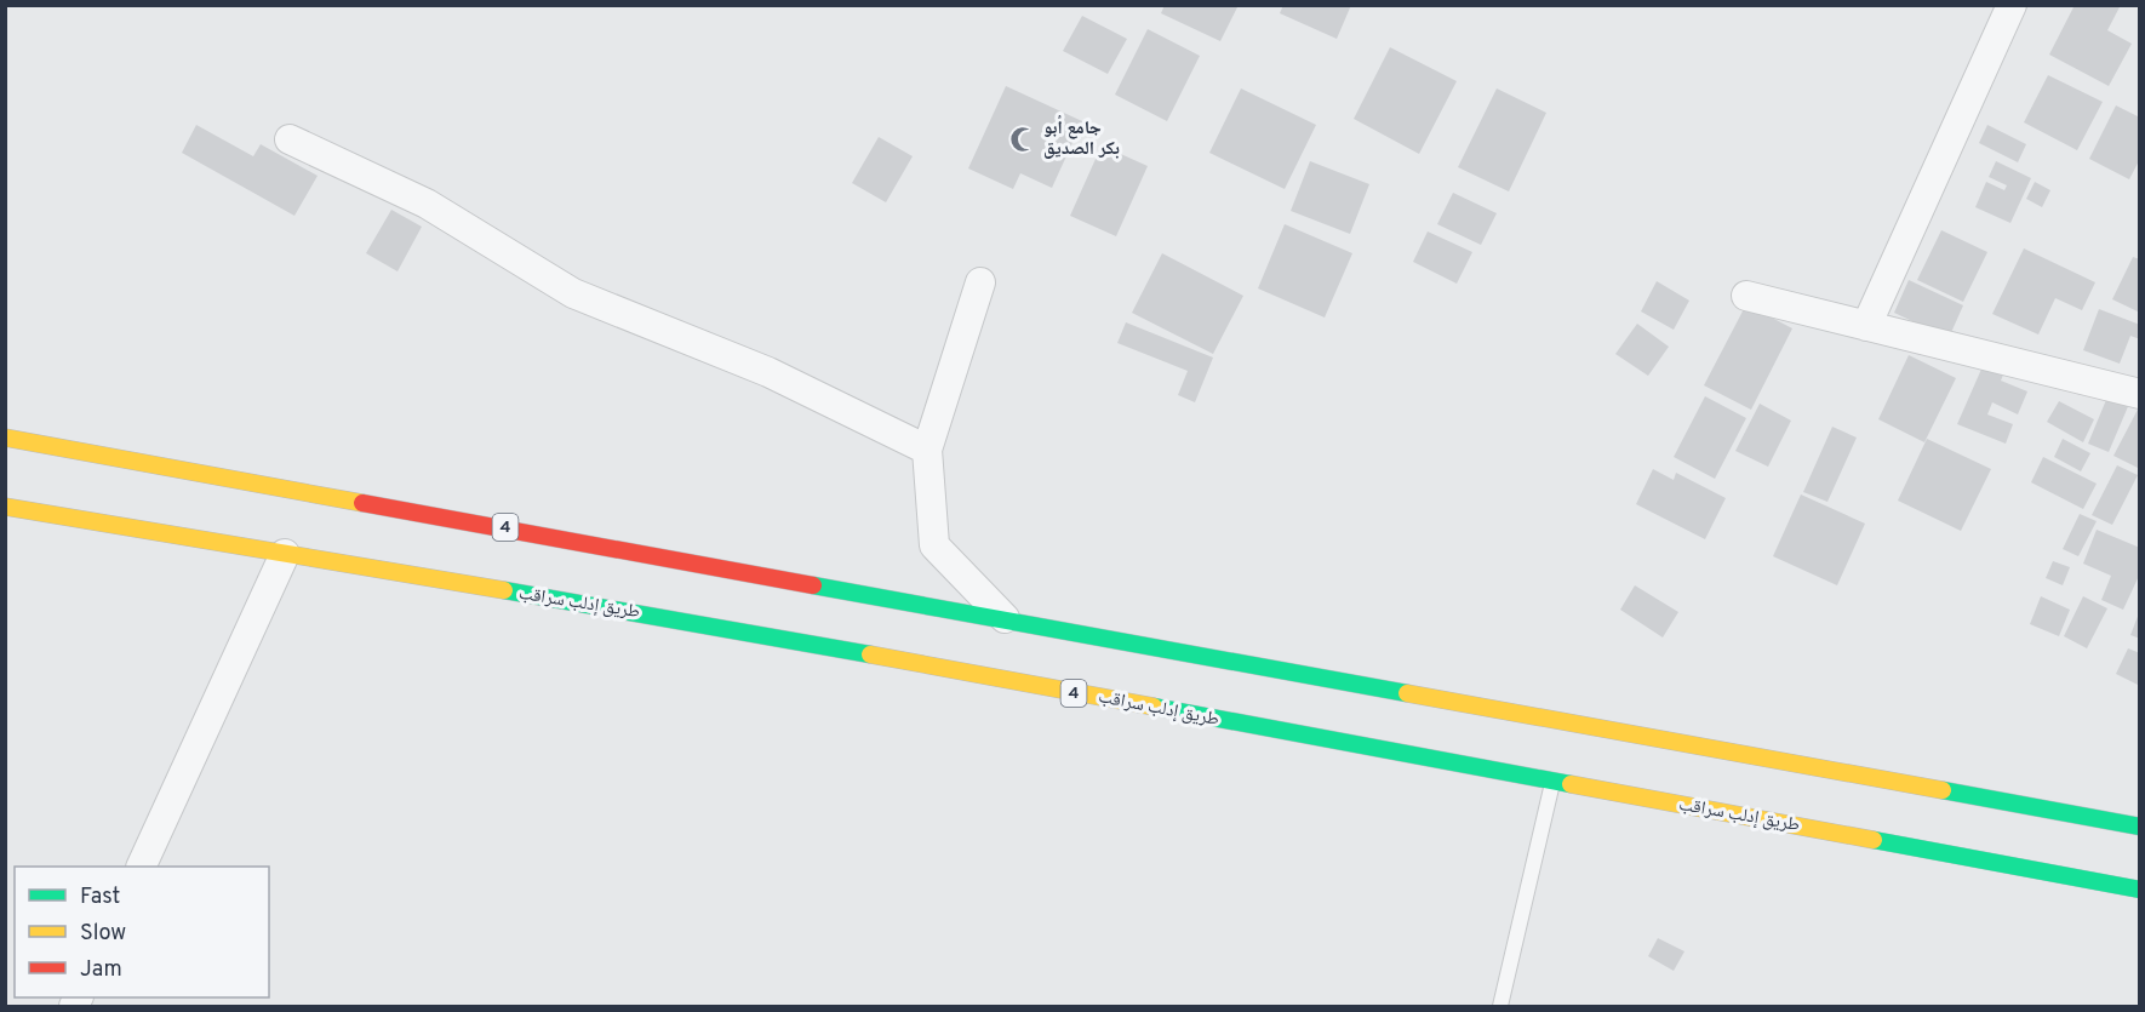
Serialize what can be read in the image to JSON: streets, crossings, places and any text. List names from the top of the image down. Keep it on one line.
{"streets":{"highway":["4","طريق إدلب سراقب"]},"places":{"mosque":["جامع أبو بكر الصديق"]},"legend":["Fast","Slow","Jam"]}
